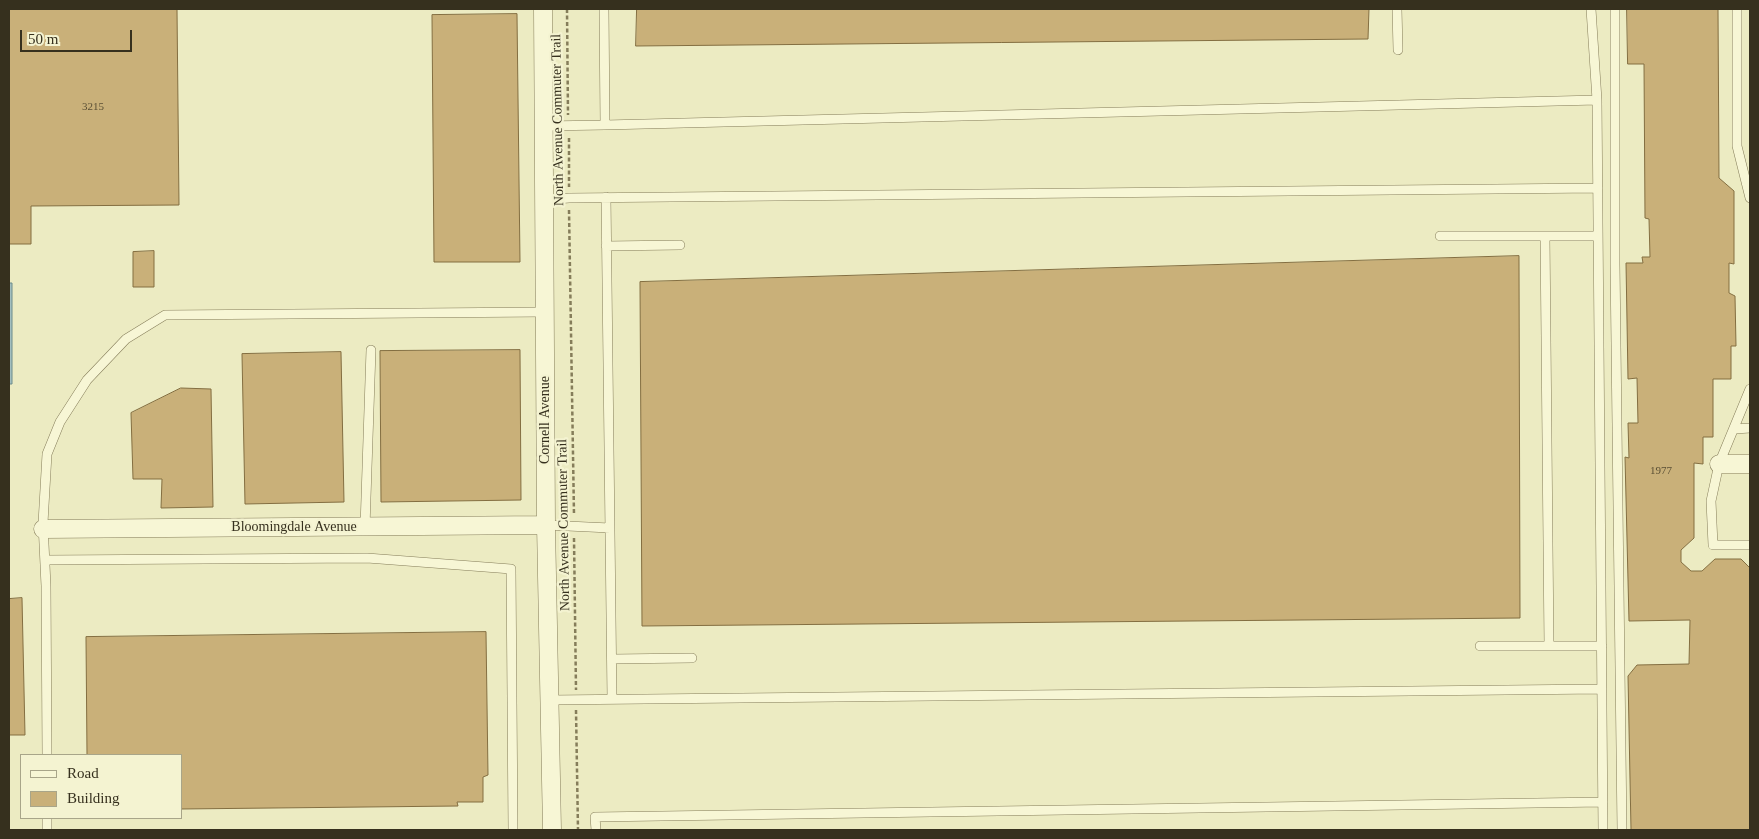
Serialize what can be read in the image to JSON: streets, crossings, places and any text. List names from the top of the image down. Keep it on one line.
{"streets":{"street":["Cornell Avenue","Bloomingdale Avenue"],"path":["North Avenue Commuter Trail"]},"crossings":[["Cornell Avenue","Bloomingdale Avenue"]],"house_numbers":["3215","1977"],"legend":["Road","Building"],"scale_bar":"50 m"}
